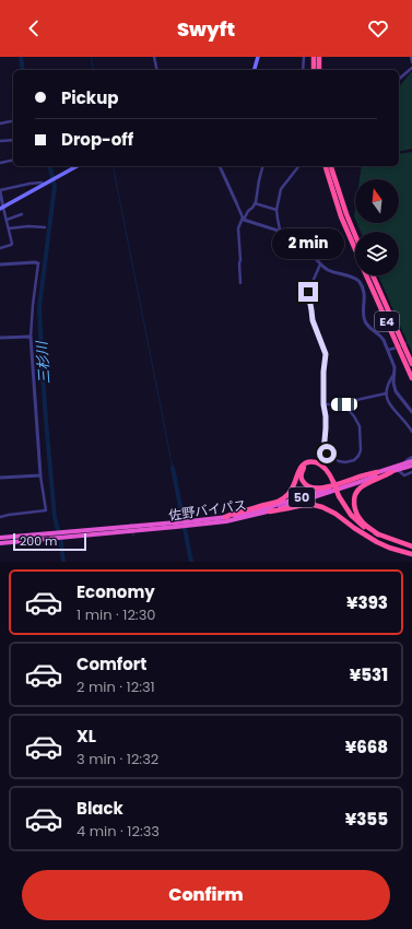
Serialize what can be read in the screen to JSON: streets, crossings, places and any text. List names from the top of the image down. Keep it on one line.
{"streets":{"highway":["E4","50","佐野バイパス"]},"water":["三杉川"],"scale_bar":"200 m","north":"top","page":{"header":"Swyft","banner":["Pickup","Drop-off"],"bubble":"2 min","scale":"200 m","list":[{"name":"Economy","note":"1 min · 12:30","value":"¥393"},{"name":"Comfort","note":"2 min · 12:31","value":"¥531"},{"name":"XL","note":"3 min · 12:32","value":"¥668"},{"name":"Black","note":"4 min · 12:33","value":"¥355"}],"buttons":"Confirm"}}
